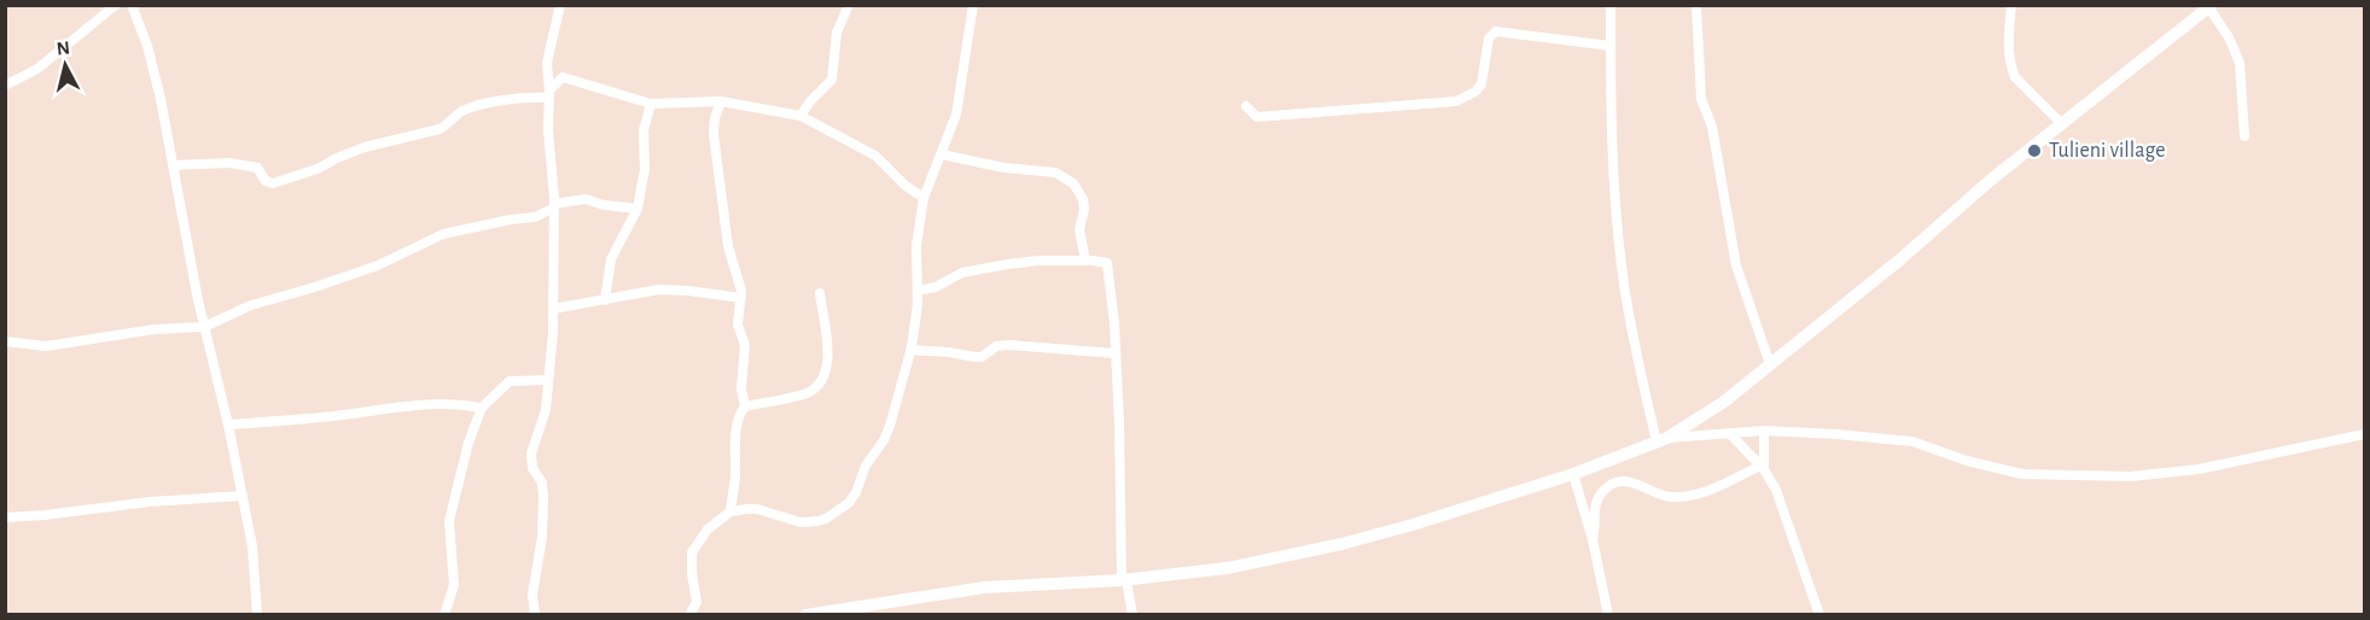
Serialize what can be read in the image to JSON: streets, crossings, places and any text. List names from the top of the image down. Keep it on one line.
{"places":["Tulieni village"],"north":"top"}
